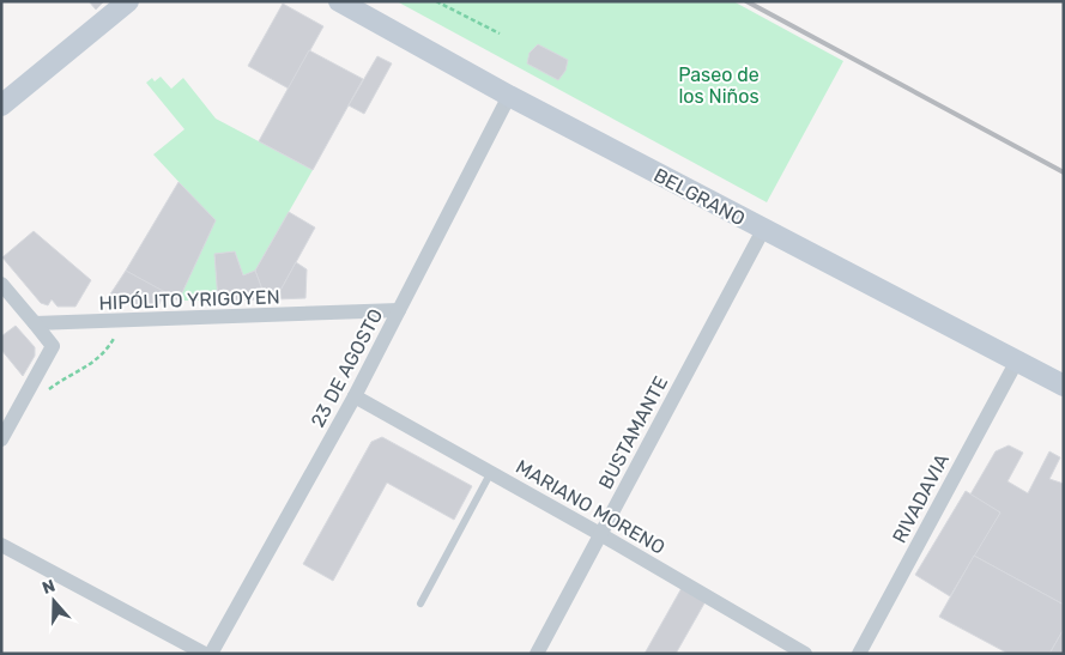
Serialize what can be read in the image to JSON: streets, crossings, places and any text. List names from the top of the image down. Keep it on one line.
{"streets":{"main road":["BELGRANO"],"street":["HIPÓLITO YRIGOYEN","23 DE AGOSTO","BUSTAMANTE","RIVADAVIA","MARIANO MORENO"]},"crossings":[["BELGRANO","23 DE AGOSTO"],["BELGRANO","BUSTAMANTE"],["BELGRANO","RIVADAVIA"],["HIPÓLITO YRIGOYEN","23 DE AGOSTO"],["23 DE AGOSTO","MARIANO MORENO"],["BUSTAMANTE","MARIANO MORENO"]],"parks":["Paseo de los Niños"],"north":"top"}
